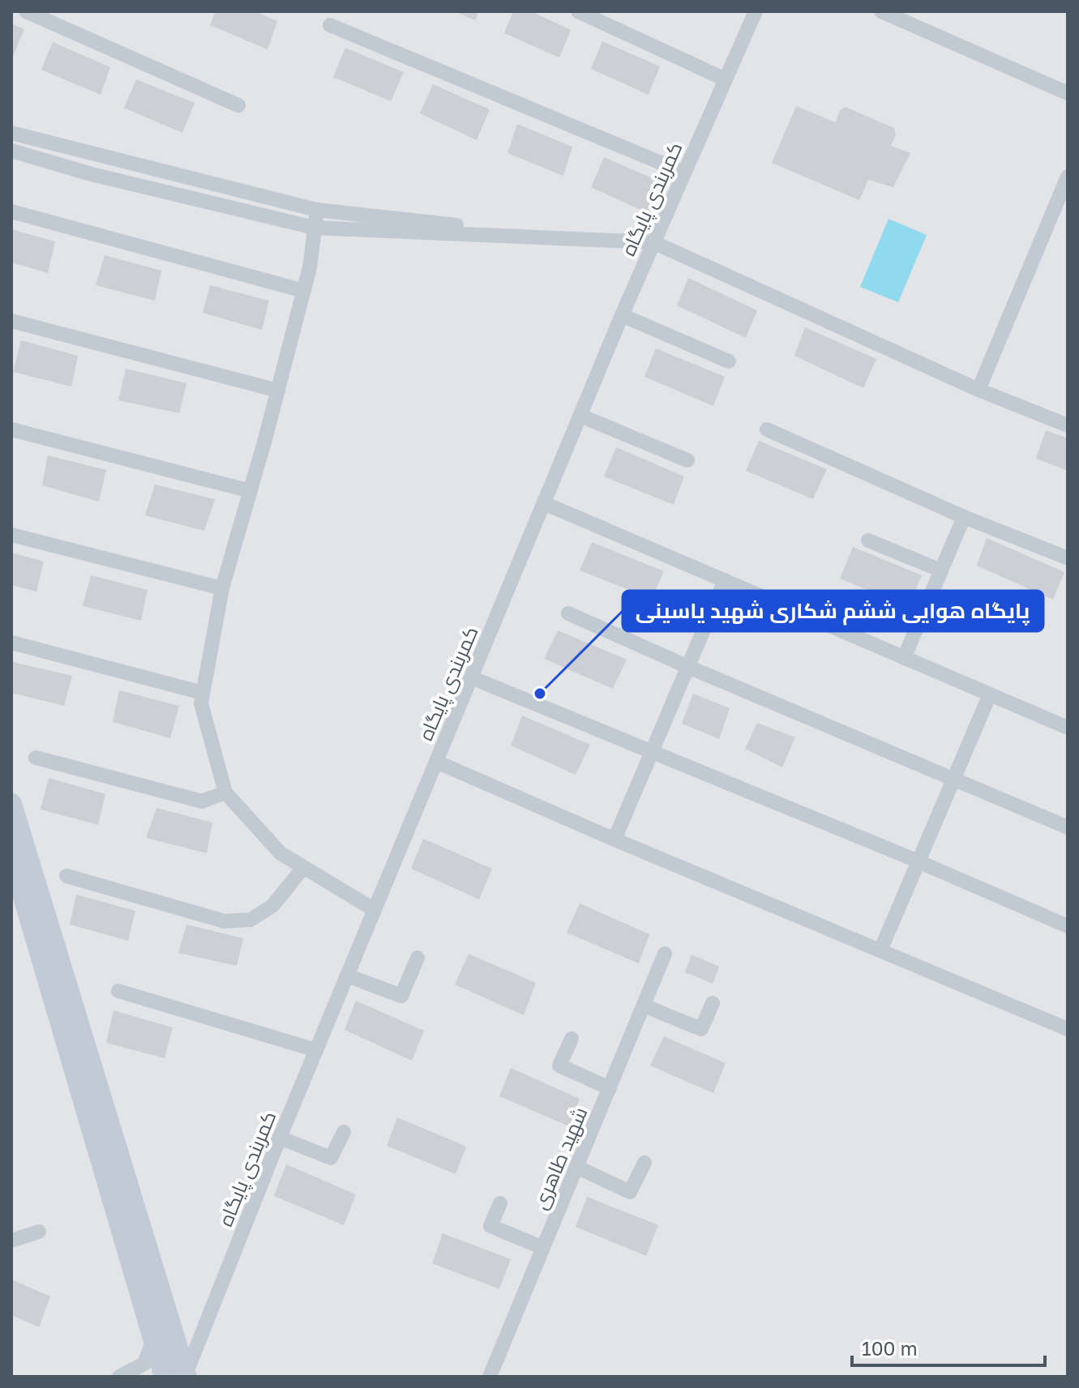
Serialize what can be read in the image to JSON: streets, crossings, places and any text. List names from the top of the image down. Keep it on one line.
{"streets":{"street":["کمربندی پایگاه","شهید طاهری"]},"places":["پایگاه هوایی ششم شکاری شهید یاسینی"],"scale_bar":"100 m"}
